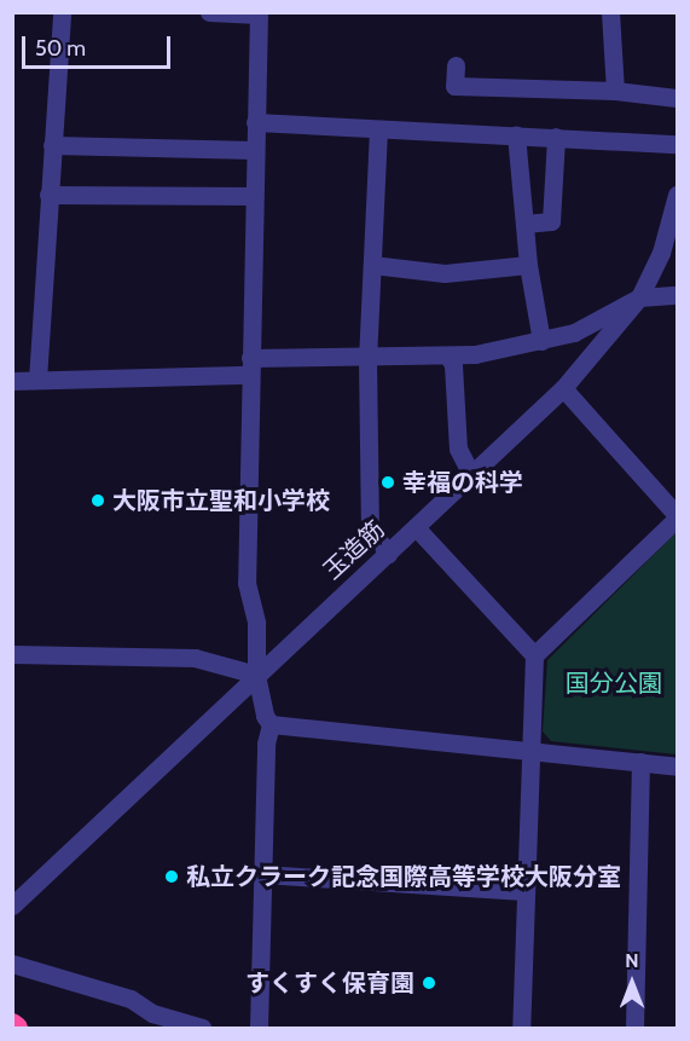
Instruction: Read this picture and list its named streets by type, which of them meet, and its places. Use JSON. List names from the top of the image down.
{
  "streets": {
    "street": ["玉造筋"]
  },
  "parks": ["国分公園"],
  "places": [
    "幸福の科学",
    "大阪市立聖和小学校",
    "私立クラーク記念国際高等学校大阪分室",
    "すくすく保育園"
  ],
  "scale_bar": "50 m",
  "north": "top"
}
